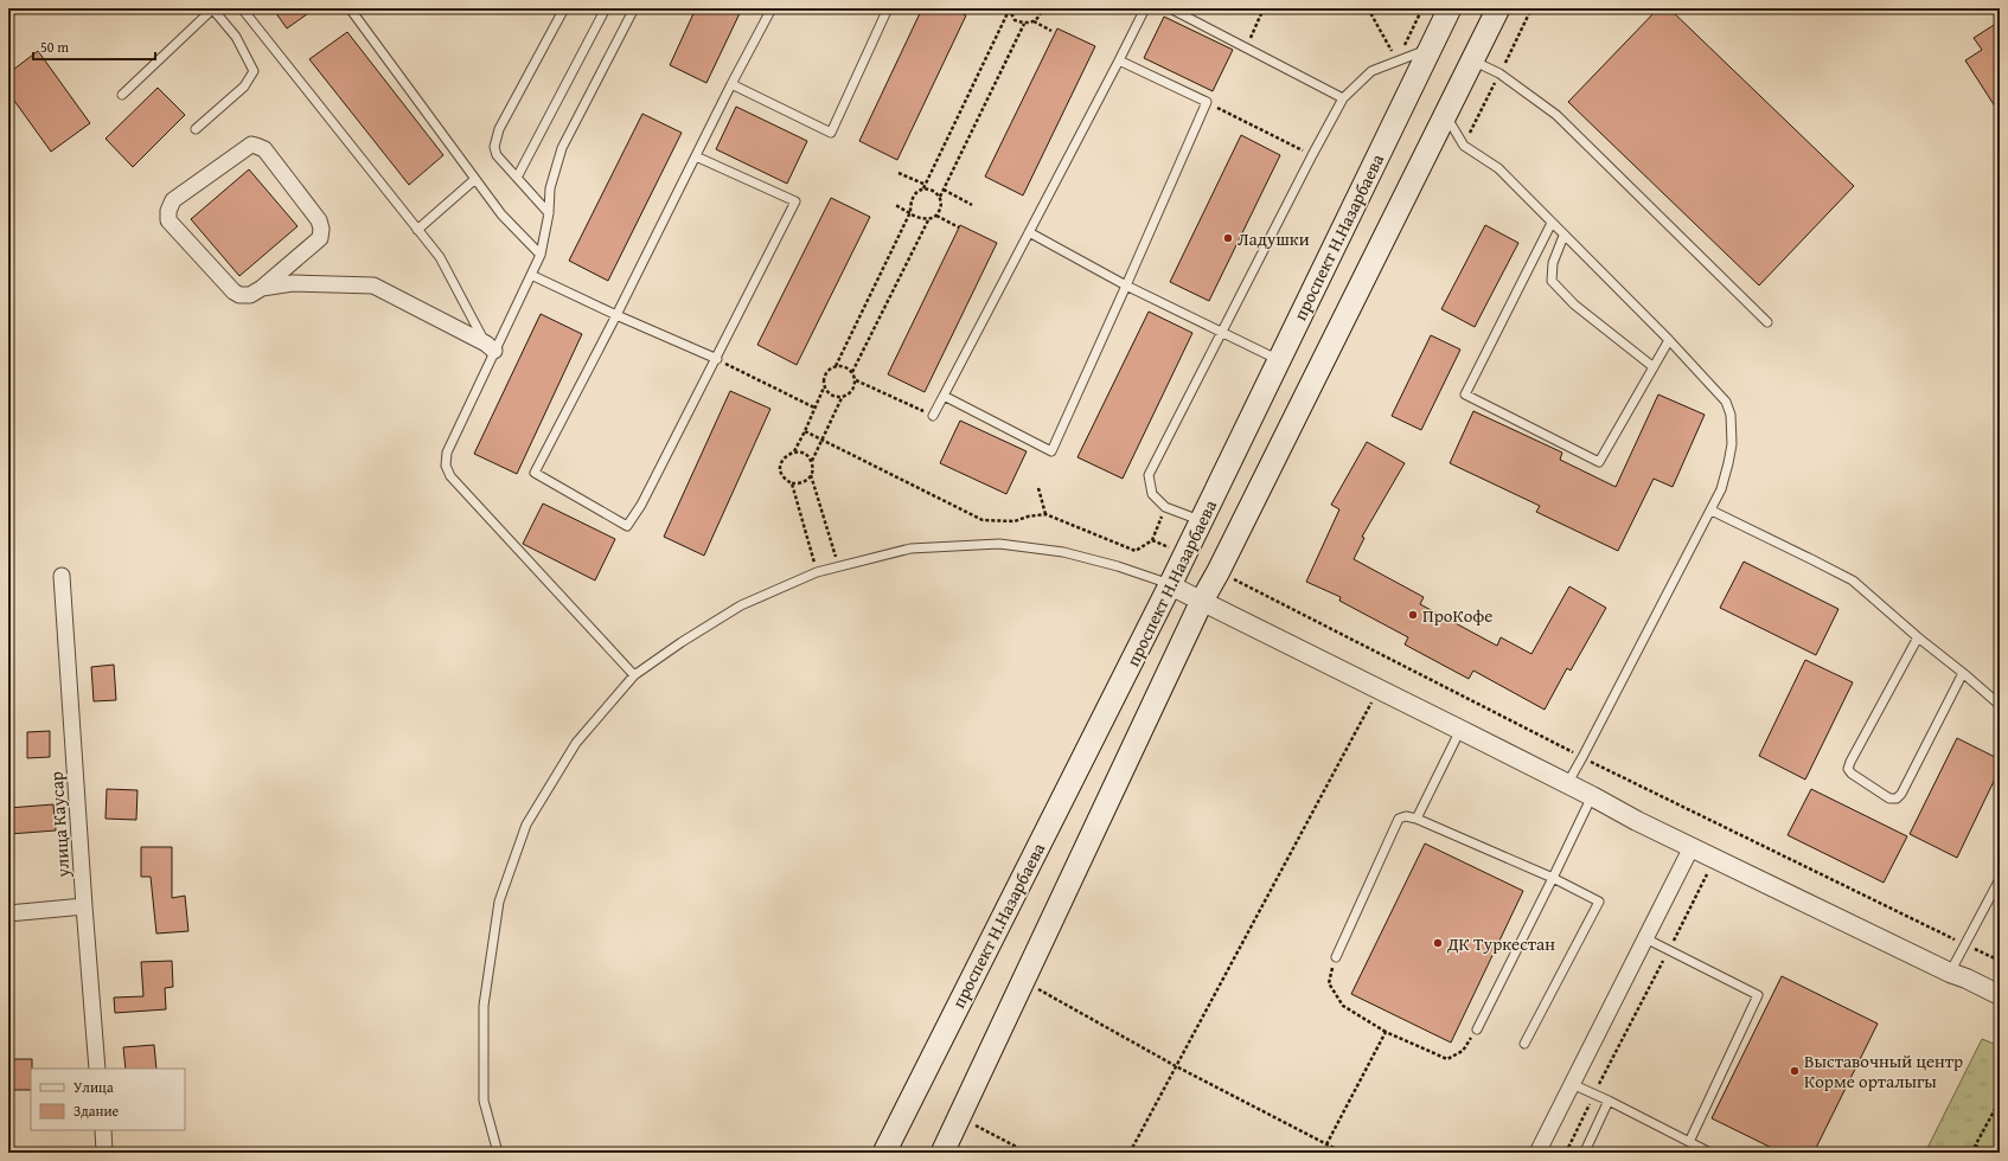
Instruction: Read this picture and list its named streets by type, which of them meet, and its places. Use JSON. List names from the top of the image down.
{
  "streets": {
    "main road": ["проспект Н.Назарбаева"],
    "street": ["улица Каусар"]
  },
  "places": [
    "Ладушки",
    "ПроКофе",
    "ДК Туркестан",
    "Выставочный центр Корме орталыгы"
  ],
  "legend": ["Улица", "Здание"],
  "scale_bar": "50 m"
}
